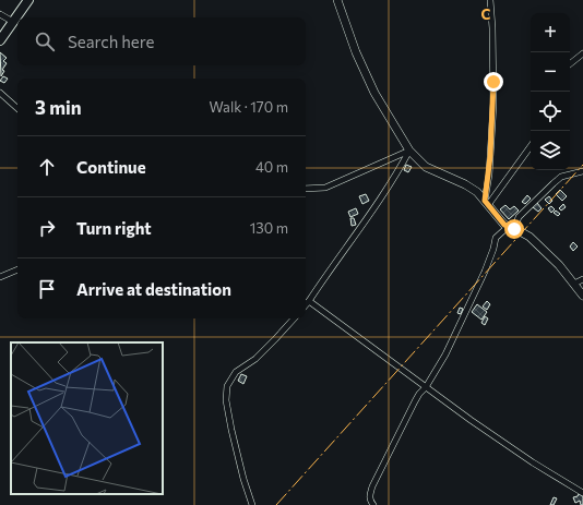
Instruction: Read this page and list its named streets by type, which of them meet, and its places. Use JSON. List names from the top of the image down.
{
  "page": {
    "map_buttons": ["+", "−"],
    "search": "Search here",
    "heading": ["3 min", "Walk · 170 m"],
    "list": [
      ["Continue", "40 m"],
      ["Turn right", "130 m"],
      "Arrive at destination"
    ]
  },
  "grid": {
    "columns": ["C"]
  }
}
